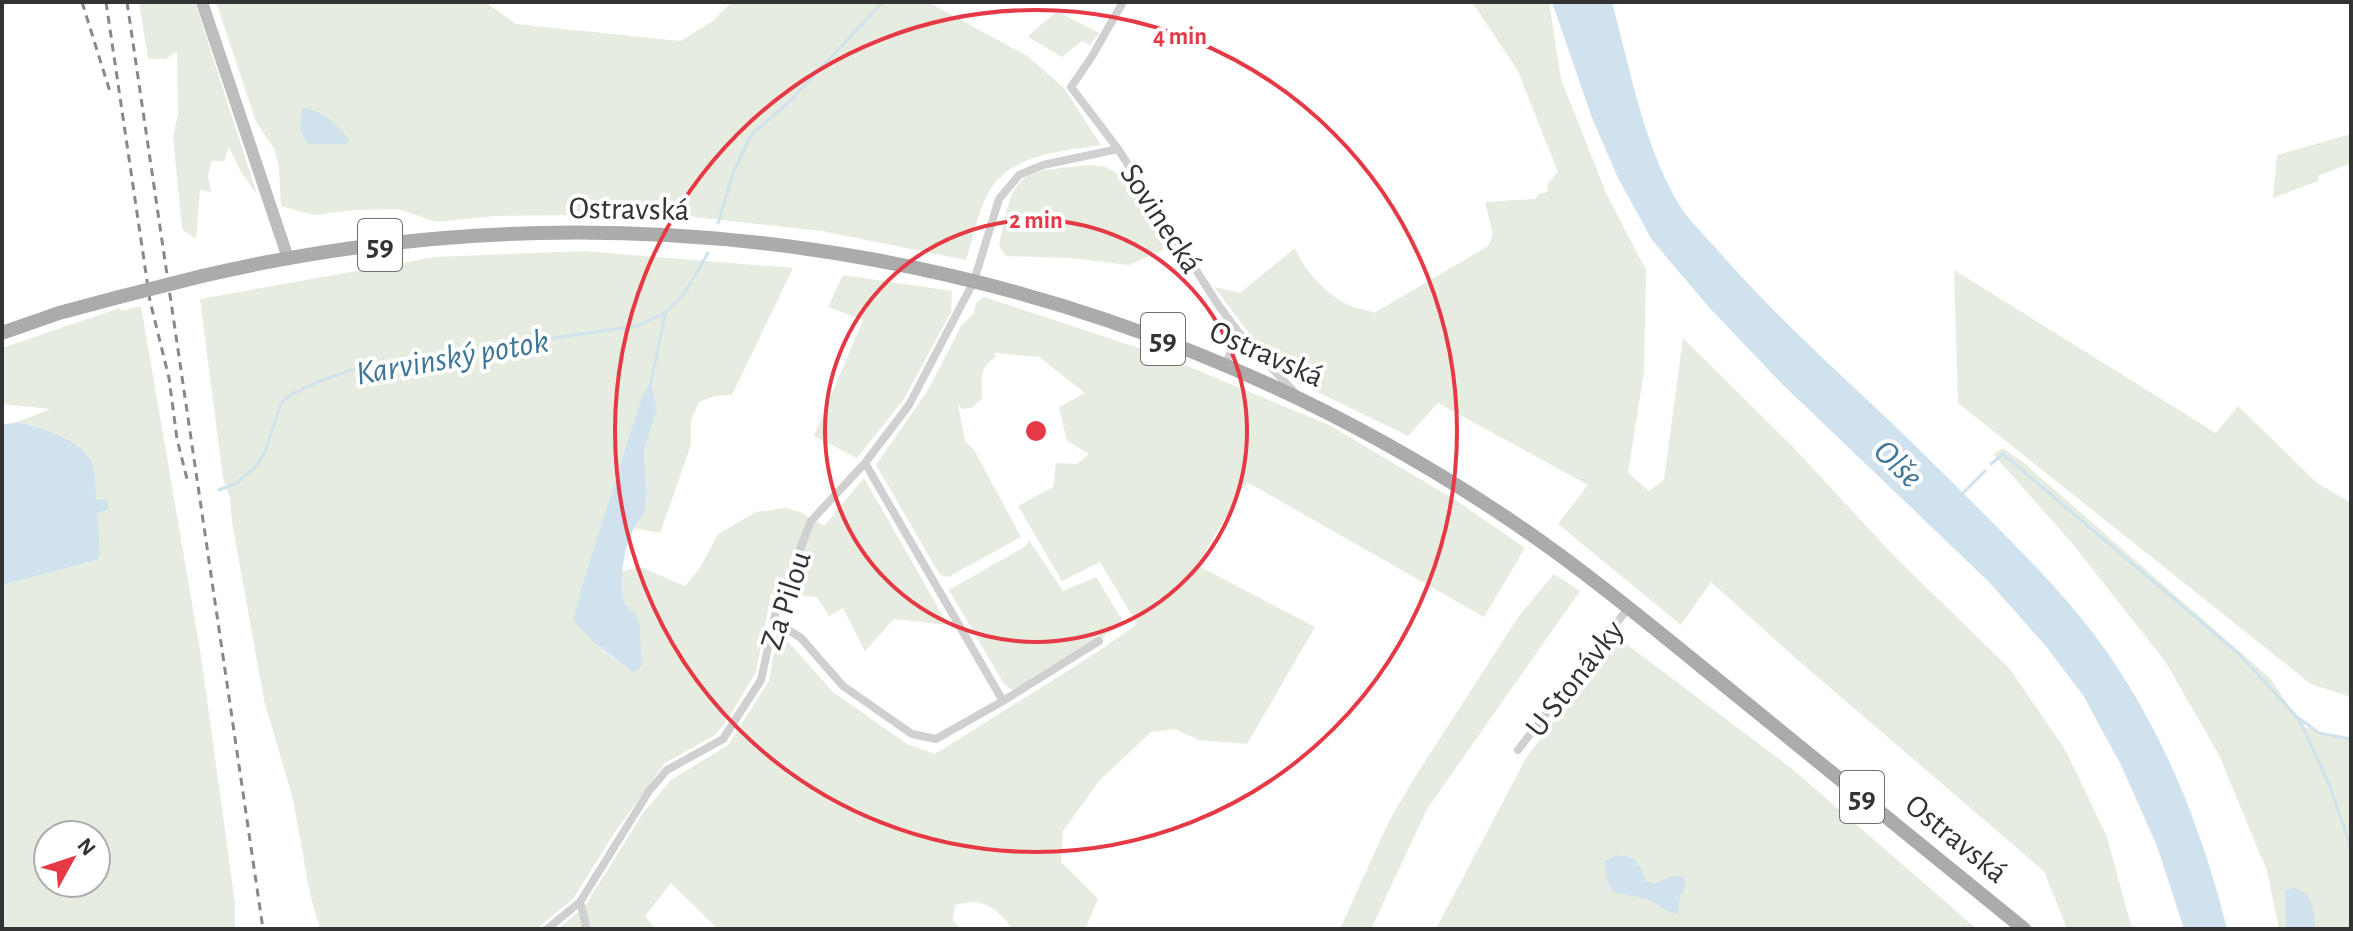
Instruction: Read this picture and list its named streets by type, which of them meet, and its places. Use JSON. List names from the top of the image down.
{
  "streets": {
    "main road": ["Ostravská", "59"],
    "street": ["Sovinecká", "Za Pilou", "U Stonávky"]
  },
  "crossings": [
    ["Ostravská", "Sovinecká"],
    ["Ostravská", "Za Pilou"],
    ["Ostravská", "U Stonávky"],
    ["Sovinecká", "Za Pilou"]
  ],
  "water": ["Karvinský potok", "Olše"],
  "north": "top right",
  "rings": ["4 min", "2 min"]
}
